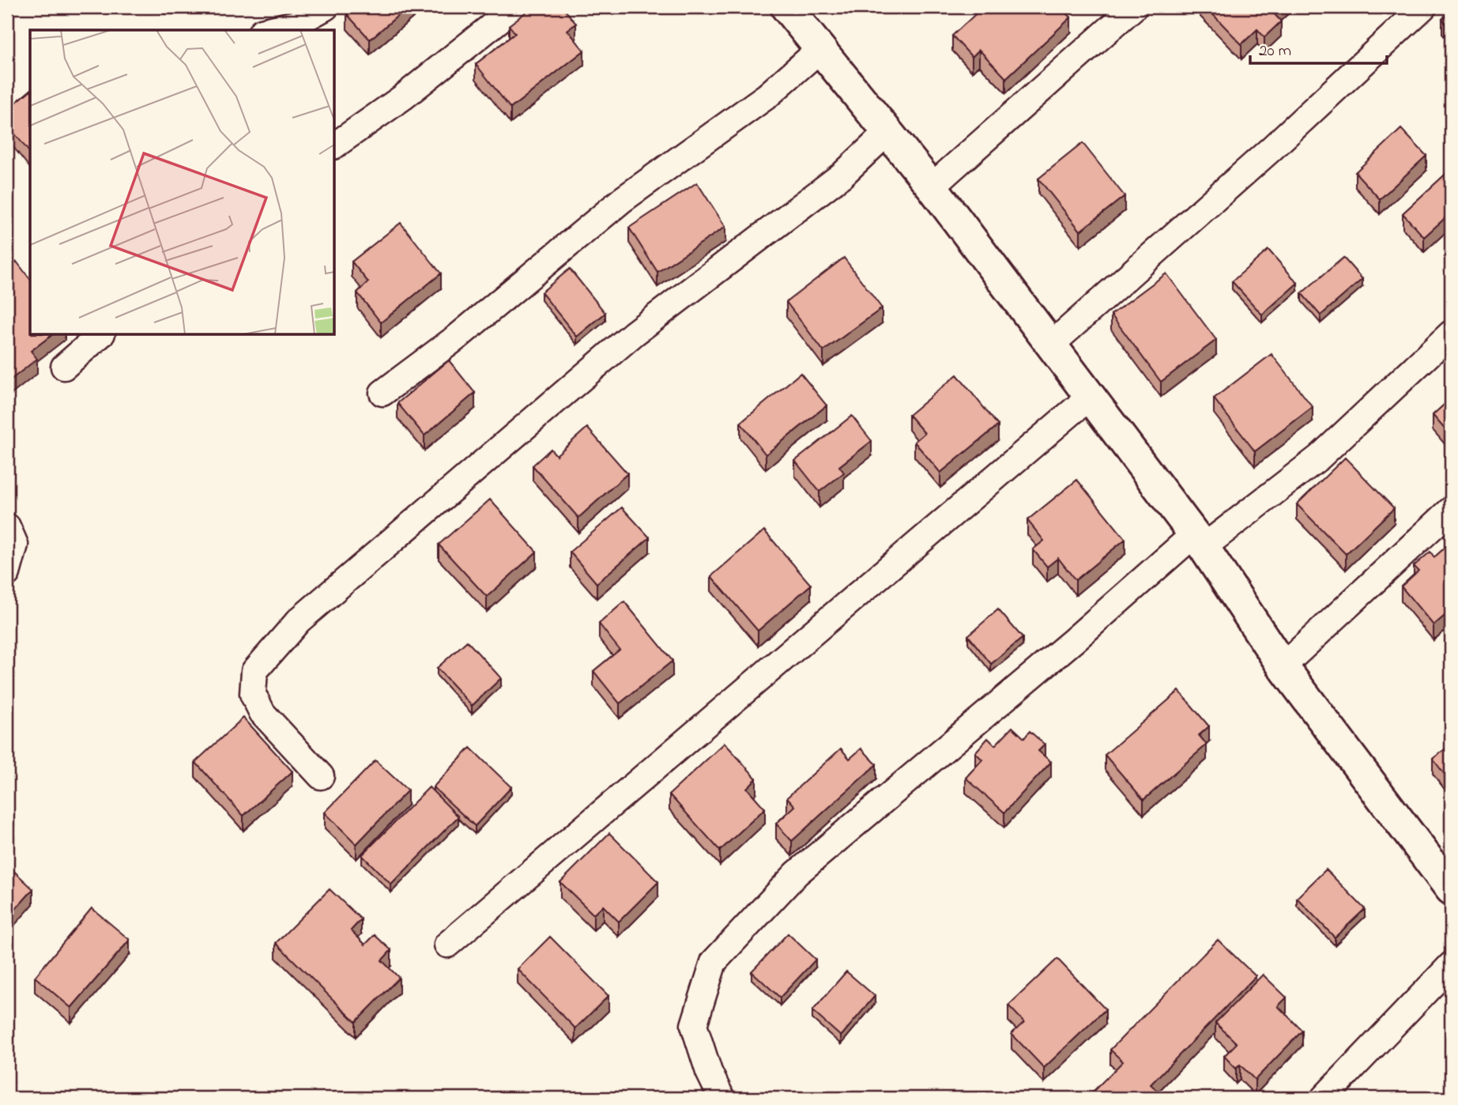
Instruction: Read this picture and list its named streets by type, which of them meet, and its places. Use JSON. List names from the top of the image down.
{
  "scale_bar": "20 m"
}
